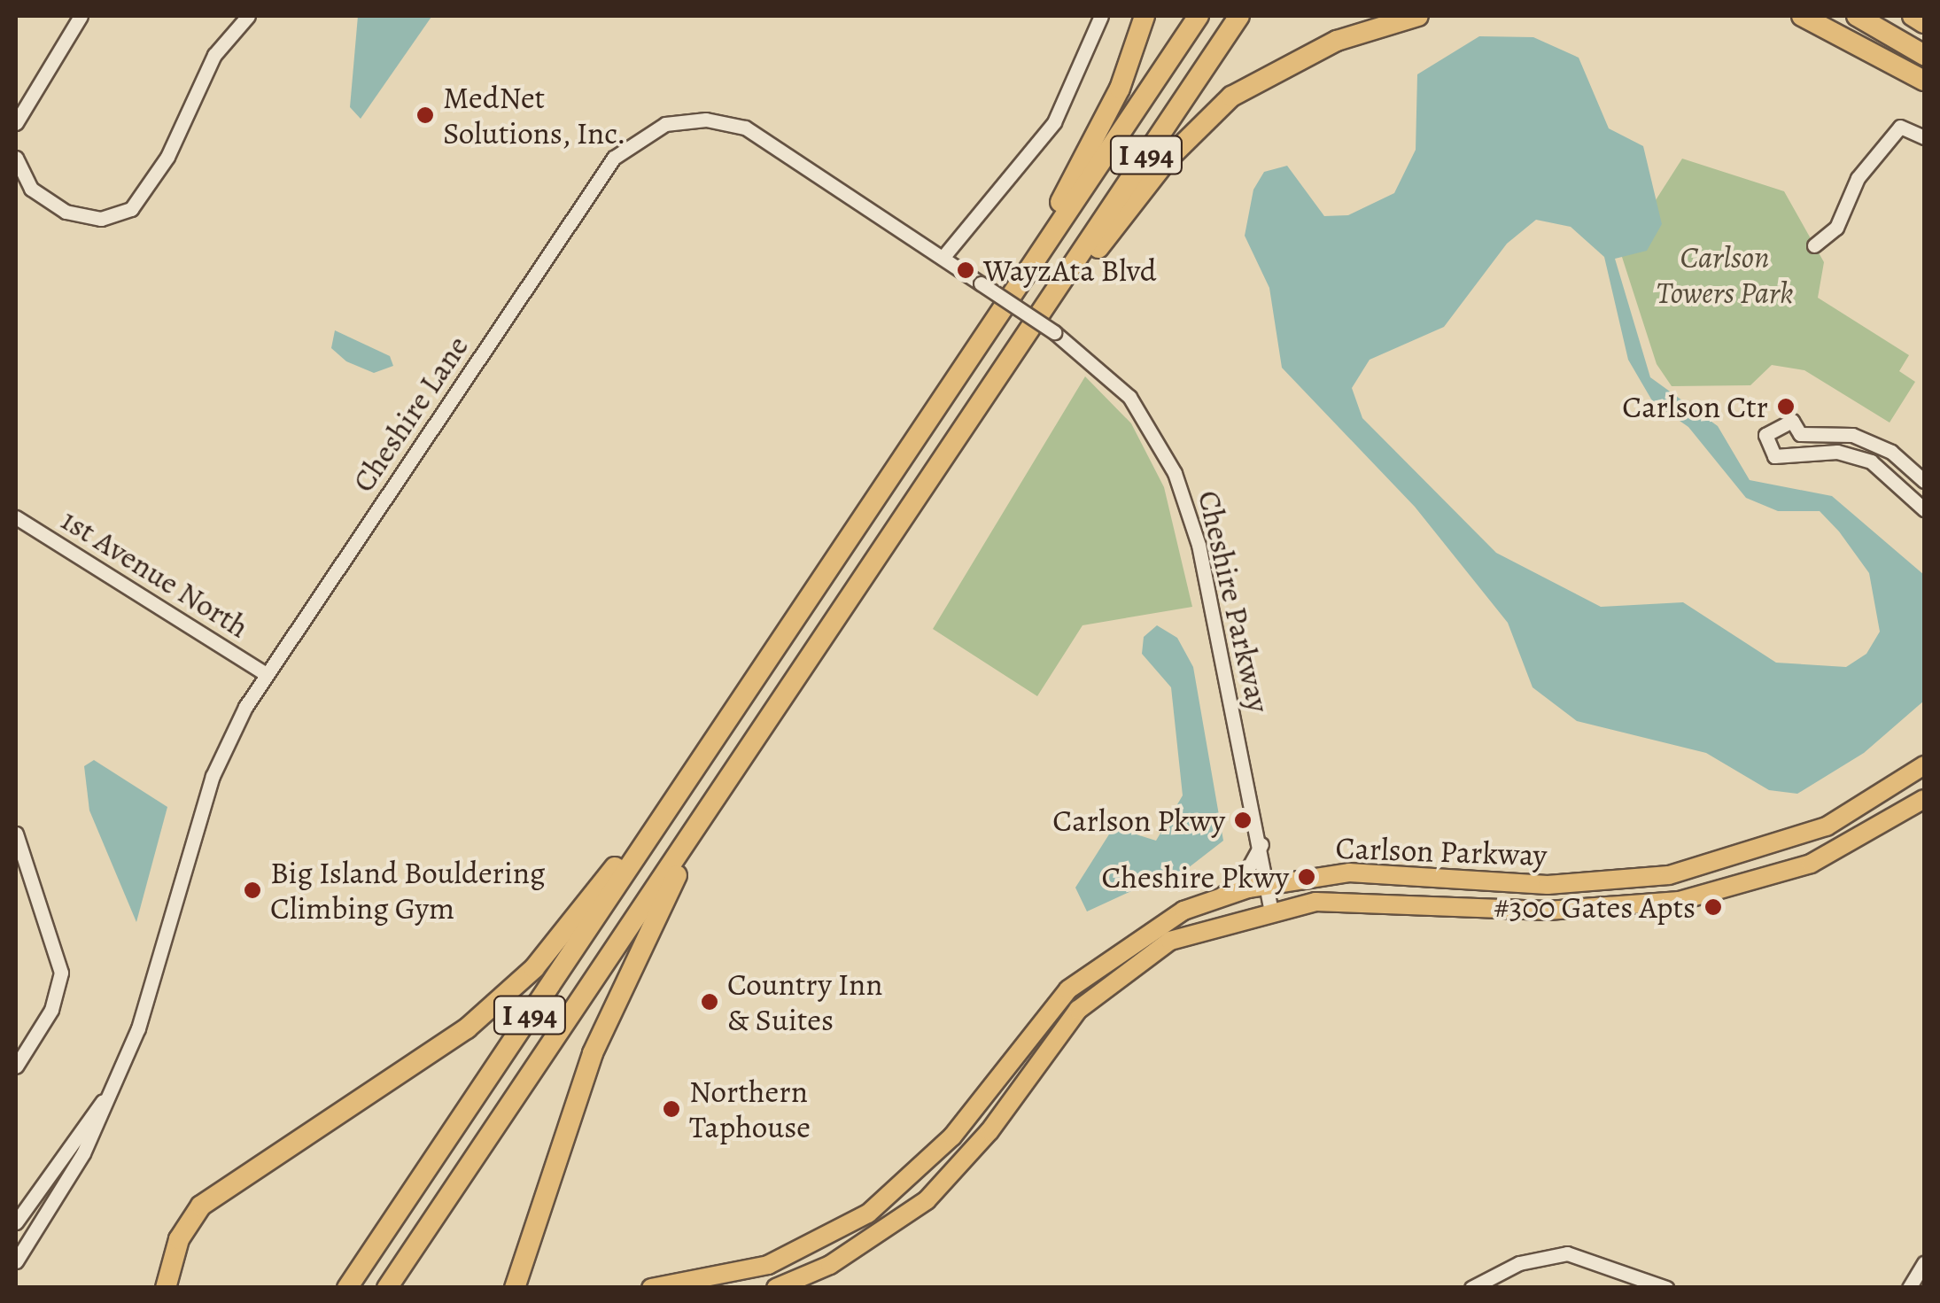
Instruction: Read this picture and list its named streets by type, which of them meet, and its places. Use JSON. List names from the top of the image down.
{
  "streets": {
    "highway": ["I 494"],
    "main road": ["Carlson Parkway"],
    "street": ["Cheshire Lane", "1st Avenue North", "Cheshire Parkway"]
  },
  "crossings": [
    ["Cheshire Lane", "1st Avenue North"],
    ["Cheshire Lane", "Cheshire Parkway"],
    ["Cheshire Parkway", "Carlson Parkway"]
  ],
  "parks": ["Carlson Towers Park"],
  "places": [
    "MedNet Solutions, Inc.",
    "WayzAta Blvd",
    "Carlson Ctr",
    "Carlson Pkwy",
    "Cheshire Pkwy",
    "Big Island Bouldering Climbing Gym",
    "#300 Gates Apts",
    "Country Inn & Suites",
    "Northern Taphouse"
  ]
}
